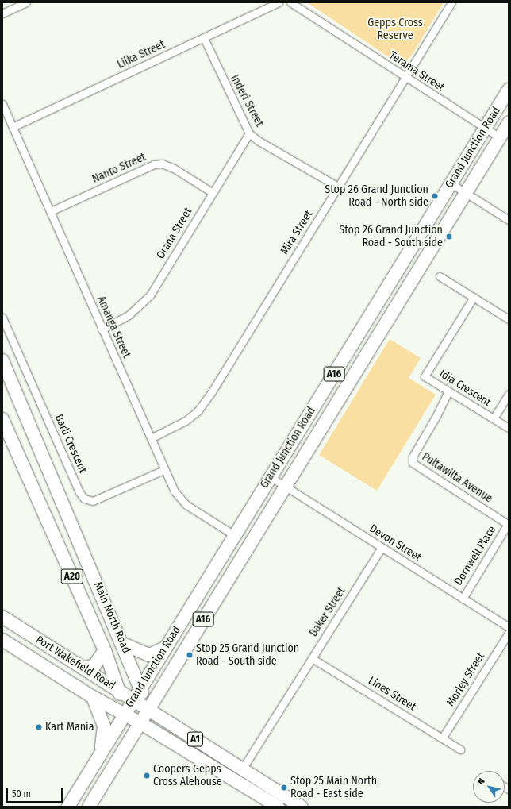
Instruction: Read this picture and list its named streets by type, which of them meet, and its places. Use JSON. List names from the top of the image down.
{
  "streets": {
    "highway": [
      "Grand Junction Road",
      "A16",
      "A20",
      "Main North Road",
      "Port Wakefield Road",
      "A1"
    ],
    "street": [
      "Lilka Street",
      "Terama Street",
      "Inderi Street",
      "Nanto Street",
      "Mira Street",
      "Orana Street",
      "Amanga Street",
      "Idia Crescent",
      "Barli Crescent",
      "Pultawilta Avenue",
      "Devon Street",
      "Dornwell Place",
      "Baker Street",
      "Morley Street",
      "Lines Street"
    ]
  },
  "crossings": [
    ["Lilka Street", "Inderi Street"],
    ["Lilka Street", "Amanga Street"],
    ["Terama Street", "Grand Junction Road"],
    ["Terama Street", "Mira Street"],
    ["Inderi Street", "Mira Street"],
    ["Inderi Street", "Orana Street"],
    ["Grand Junction Road", "Amanga Street"],
    ["Grand Junction Road", "Devon Street"],
    ["Grand Junction Road", "Main North Road"],
    ["Grand Junction Road", "Port Wakefield Road"],
    ["Grand Junction Road", "A1"],
    ["Nanto Street", "Orana Street"],
    ["Nanto Street", "Amanga Street"],
    ["Mira Street", "Amanga Street"],
    ["Orana Street", "Amanga Street"],
    ["Amanga Street", "Barli Crescent"],
    ["Idia Crescent", "Pultawilta Avenue"],
    ["Pultawilta Avenue", "Dornwell Place"],
    ["Devon Street", "Dornwell Place"],
    ["Devon Street", "Baker Street"],
    ["Baker Street", "Lines Street"],
    ["Baker Street", "A1"],
    ["Main North Road", "Port Wakefield Road"],
    ["Main North Road", "A1"],
    ["Port Wakefield Road", "A1"],
    ["Morley Street", "Lines Street"]
  ],
  "parks": ["Gepps Cross Reserve"],
  "places": [
    "Stop 26 Grand Junction Road - North side",
    "Stop 26 Grand Junction Road - South side",
    "Stop 25 Grand Junction Road - South side",
    "Kart Mania",
    "Coopers Gepps Cross Alehouse",
    "Stop 25 Main North Road - East side"
  ],
  "scale_bar": "50 m",
  "north": "top left"
}
